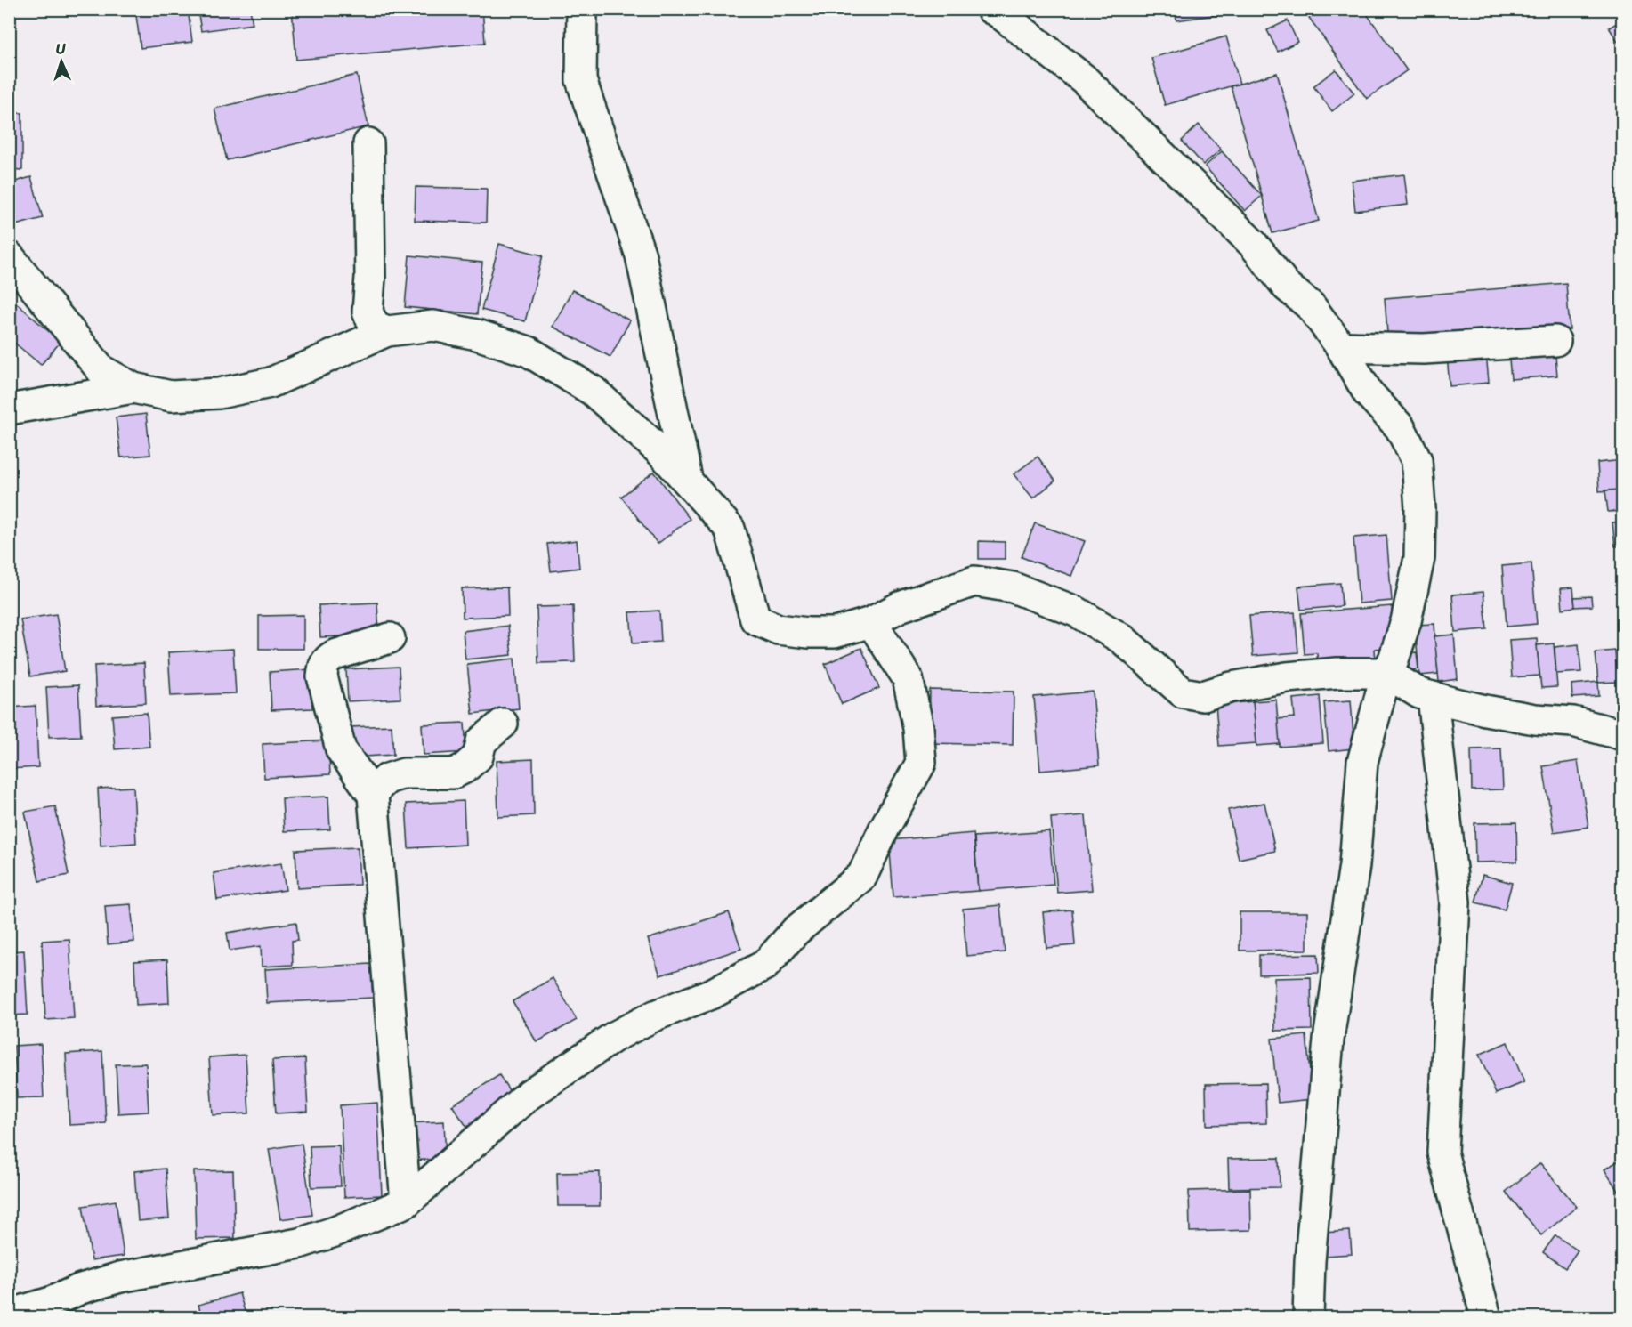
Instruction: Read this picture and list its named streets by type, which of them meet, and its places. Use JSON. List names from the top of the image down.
{
  "north": "top"
}
